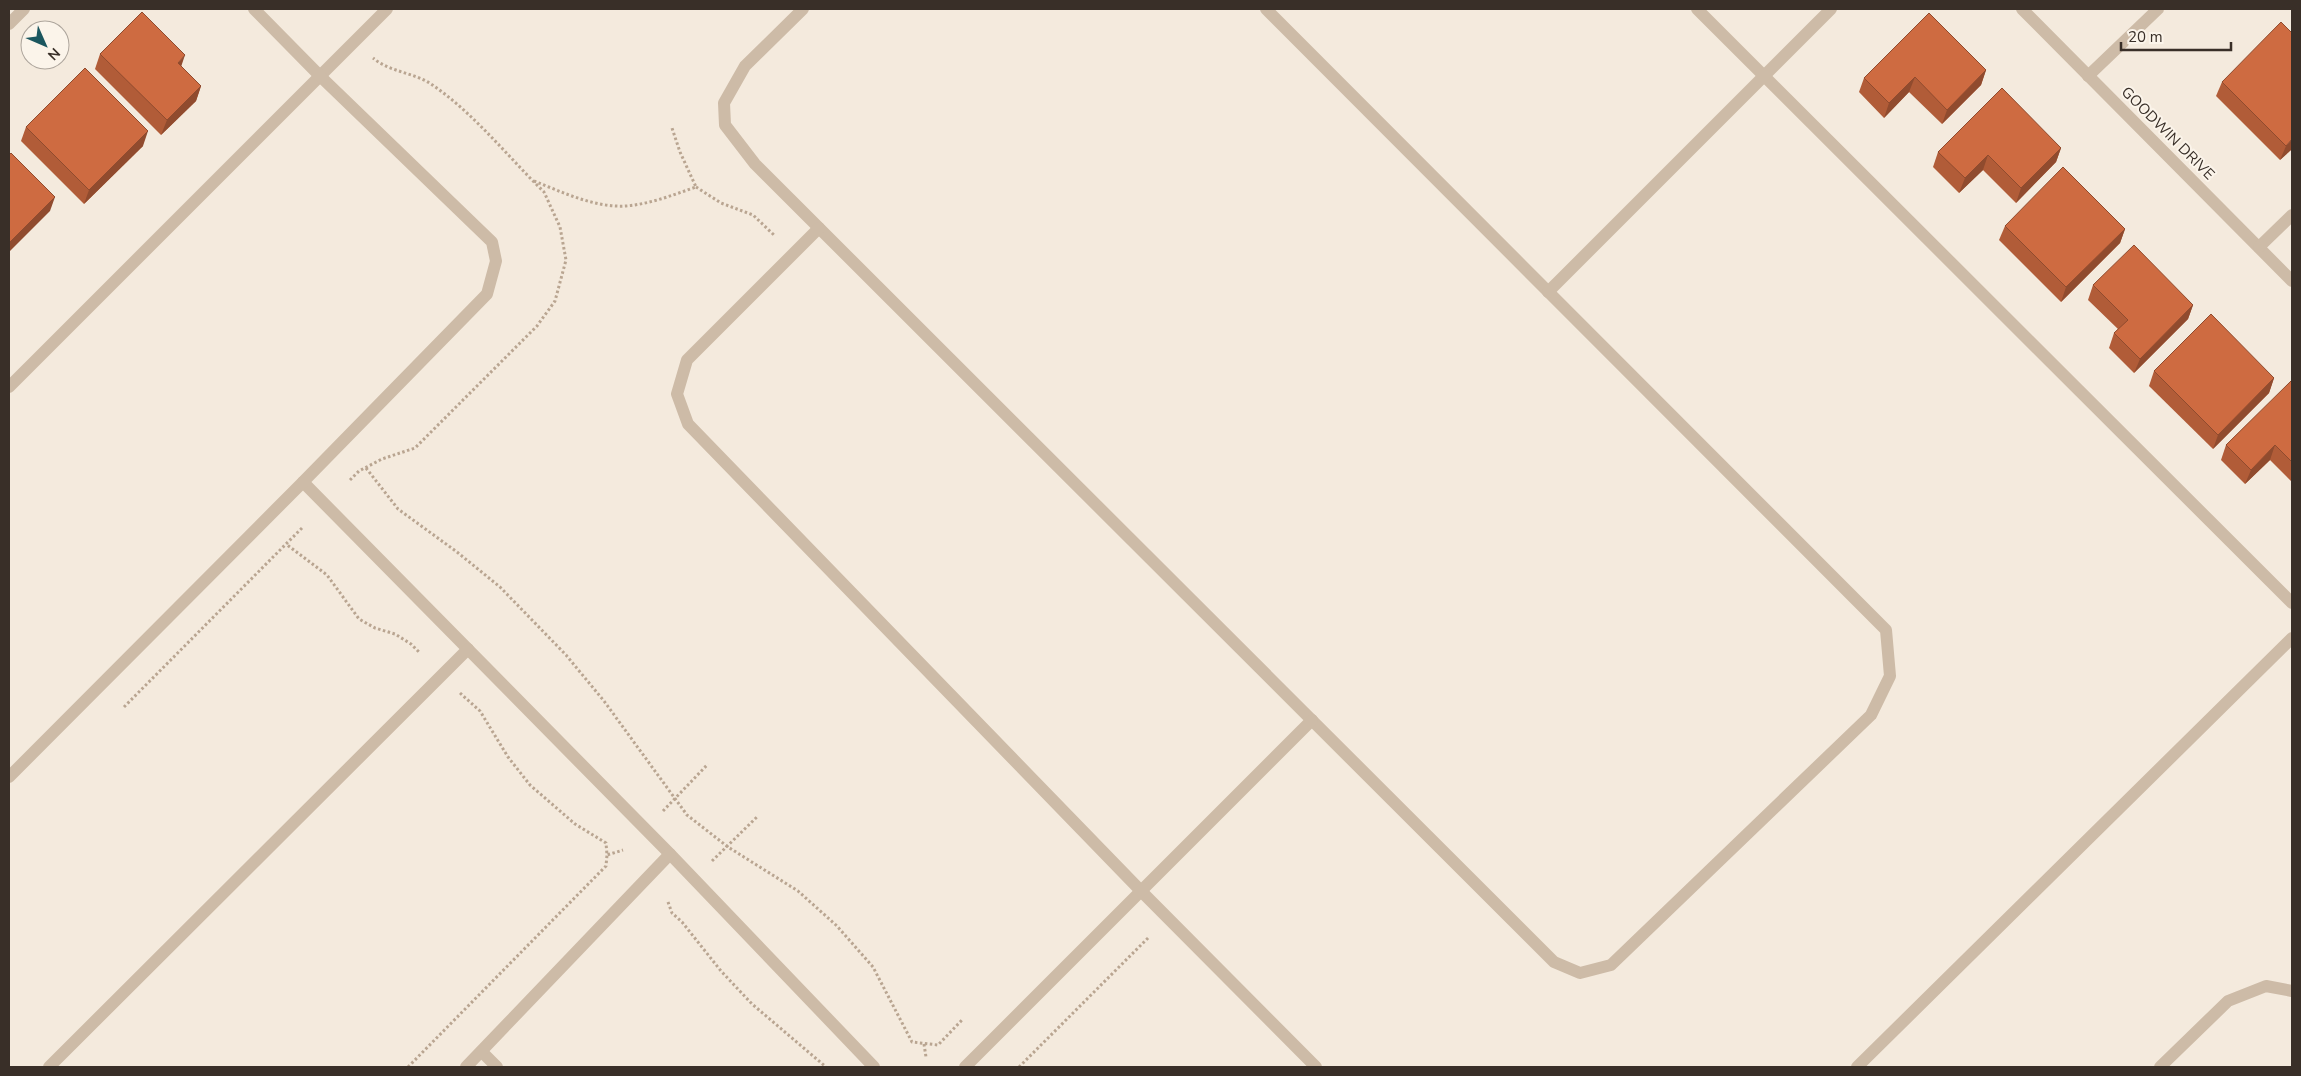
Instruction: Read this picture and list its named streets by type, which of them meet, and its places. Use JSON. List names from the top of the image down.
{
  "streets": {
    "street": ["GOODWIN DRIVE"]
  },
  "scale_bar": "20 m",
  "north": "bottom right"
}
